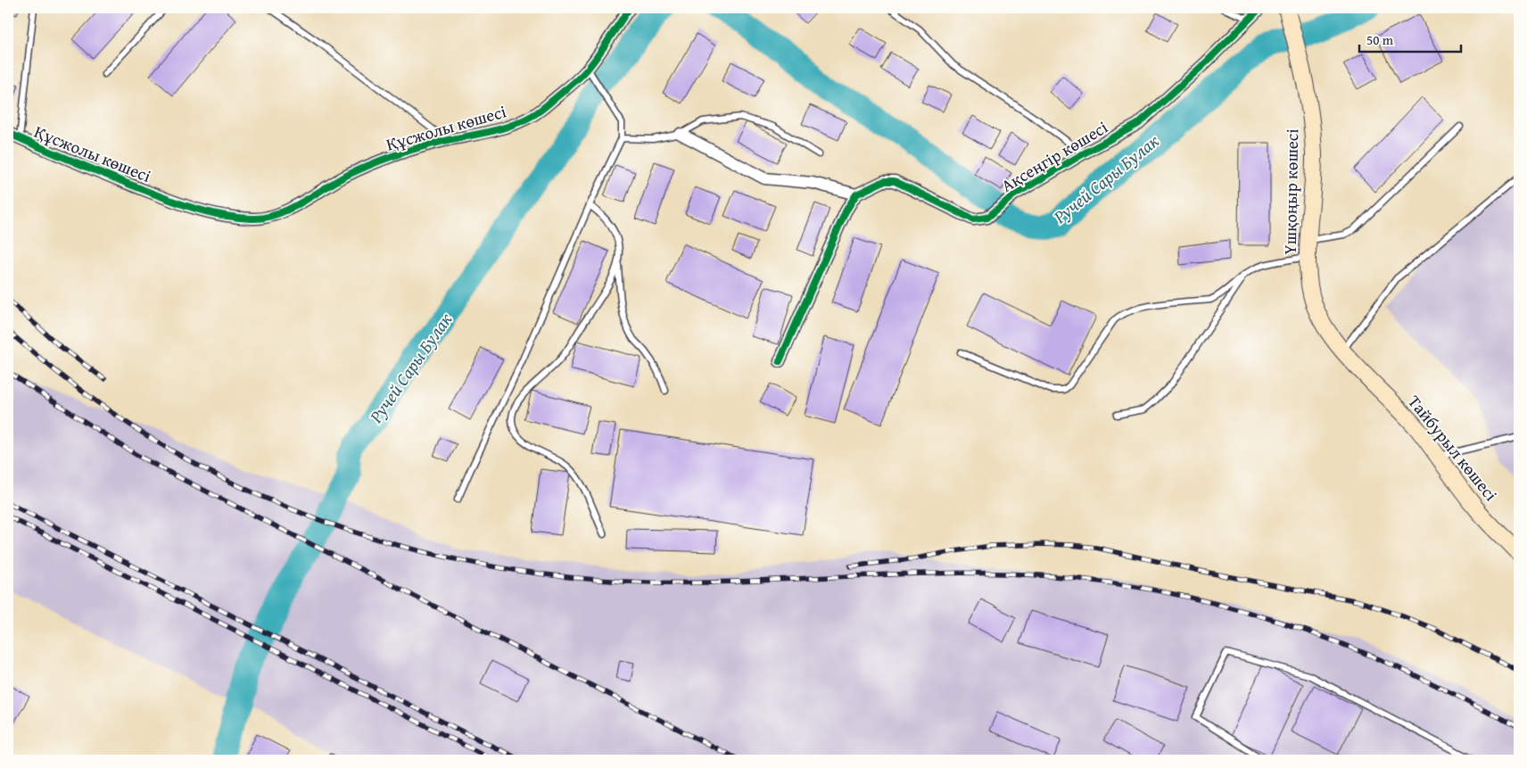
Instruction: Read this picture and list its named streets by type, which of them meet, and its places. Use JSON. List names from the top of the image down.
{
  "streets": {
    "main road": ["Үшқоңыр көшесі", "Тайбурыл көшесі"],
    "street": ["Құсжолы көшесі", "Ақсеңгір көшесі"]
  },
  "crossings": [
    ["Үшқоңыр көшесі", "Тайбурыл көшесі"]
  ],
  "water": ["Ручей Сары Булак"],
  "scale_bar": "50 m"
}
